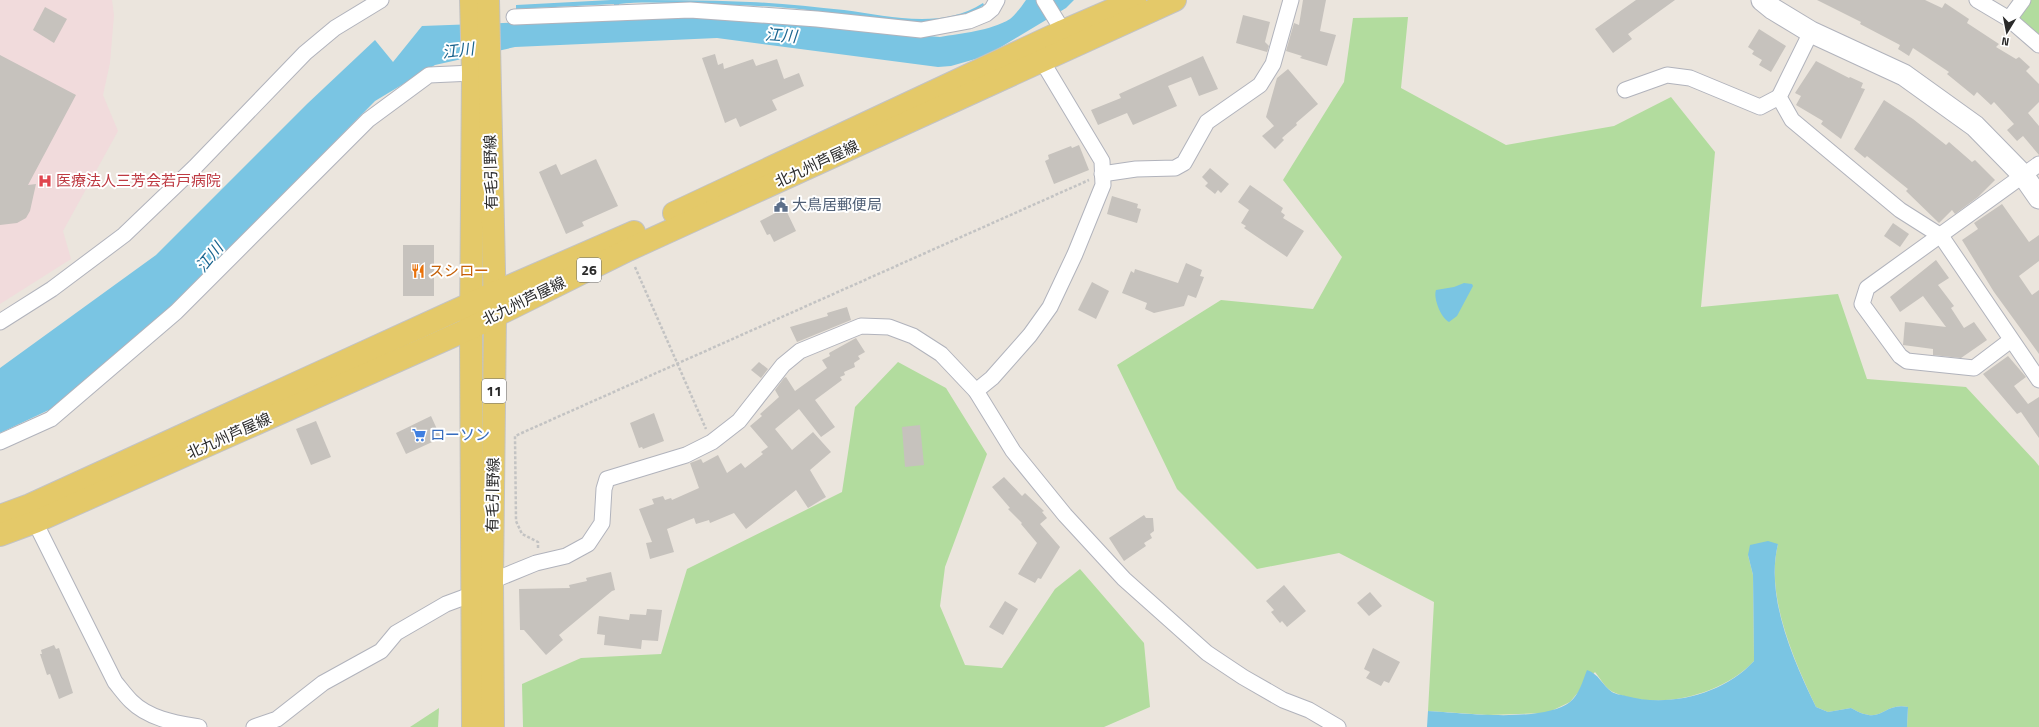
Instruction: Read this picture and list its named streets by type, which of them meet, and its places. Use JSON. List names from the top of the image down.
{
  "streets": {
    "main road": [
      "北九州芦屋線",
      "有毛引野線",
      "26",
      "11"
    ]
  },
  "crossings": [
    ["北九州芦屋線", "有毛引野線"]
  ],
  "water": ["江川"],
  "places": {
    "hospital": ["医療法人三芳会若戸病院"],
    "public building": ["大鳥居郵便局"],
    "restaurant": ["スシロー"],
    "supermarket": ["ローソン"]
  },
  "north": "bottom"
}
